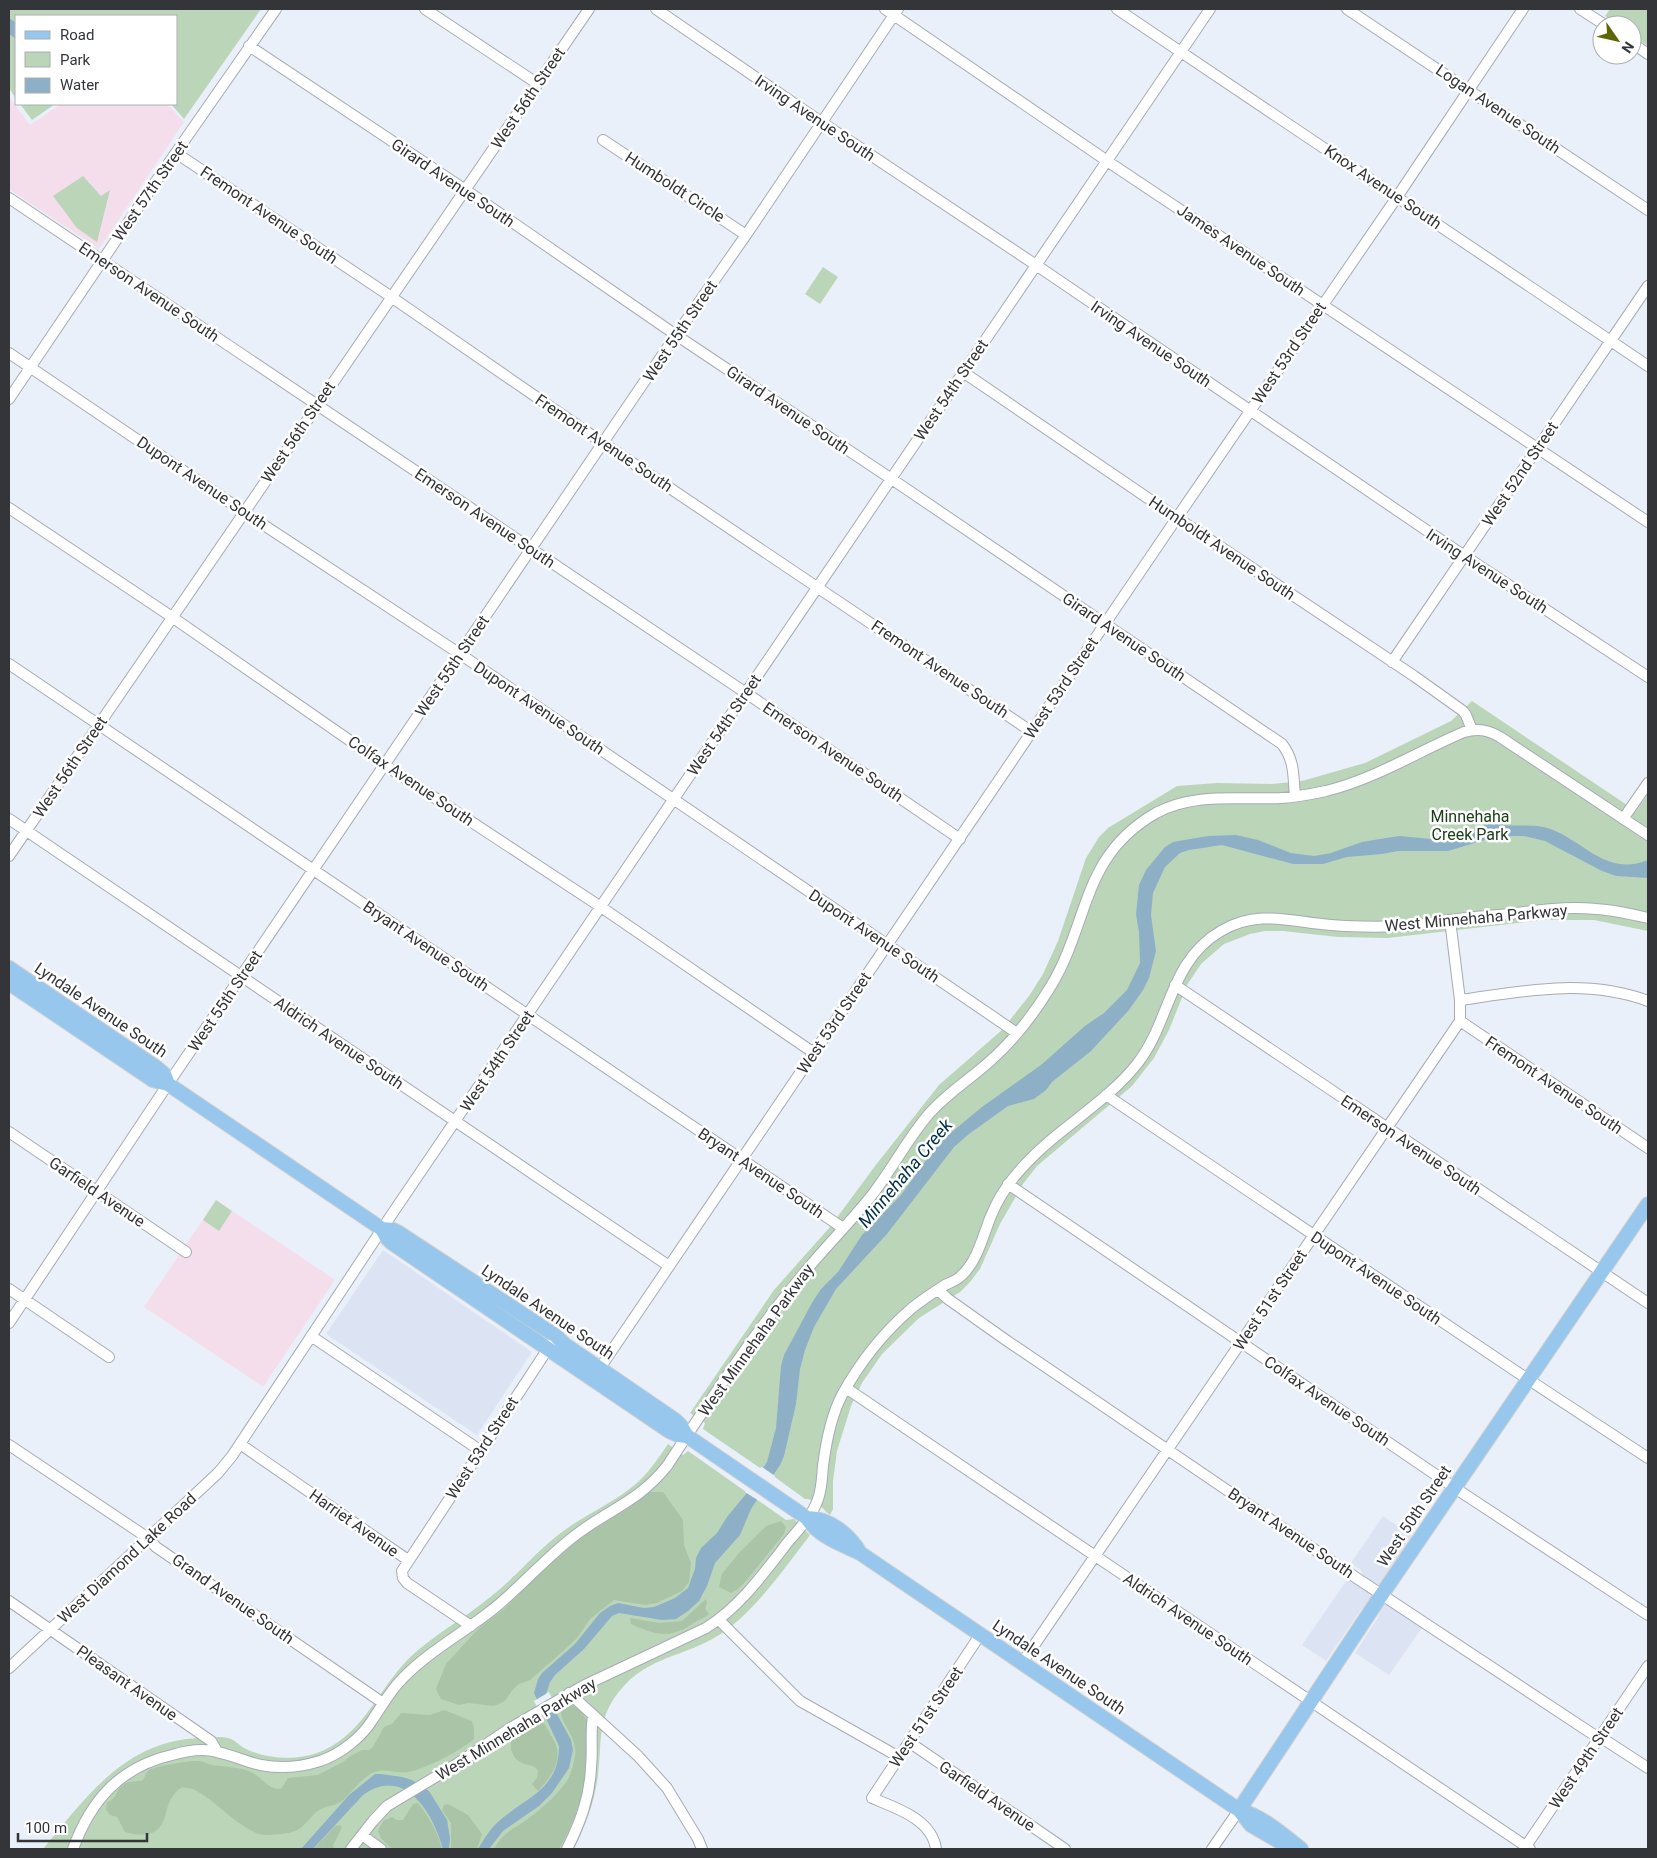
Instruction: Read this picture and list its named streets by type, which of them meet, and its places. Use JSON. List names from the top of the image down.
{
  "streets": {
    "main road": ["Lyndale Avenue South", "West 50th Street"],
    "street": [
      "West 56th Street",
      "Logan Avenue South",
      "Irving Avenue South",
      "Girard Avenue South",
      "Humboldt Circle",
      "Knox Avenue South",
      "West 57th Street",
      "Fremont Avenue South",
      "James Avenue South",
      "Emerson Avenue South",
      "West 55th Street",
      "West 53rd Street",
      "West 54th Street",
      "West 52nd Street",
      "Dupont Avenue South",
      "Humboldt Avenue South",
      "Colfax Avenue South",
      "West Minnehaha Parkway",
      "Bryant Avenue South",
      "Aldrich Avenue South",
      "Garfield Avenue",
      "West 51st Street",
      "Harriet Avenue",
      "West Diamond Lake Road",
      "Grand Avenue South",
      "Pleasant Avenue",
      "West 49th Street"
    ]
  },
  "crossings": [
    ["West 56th Street", "Girard Avenue South"],
    ["West 56th Street", "Fremont Avenue South"],
    ["West 56th Street", "Emerson Avenue South"],
    ["West 56th Street", "Dupont Avenue South"],
    ["West 56th Street", "Colfax Avenue South"],
    ["West 56th Street", "Bryant Avenue South"],
    ["West 56th Street", "Aldrich Avenue South"],
    ["Logan Avenue South", "West 53rd Street"],
    ["Irving Avenue South", "West 55th Street"],
    ["Irving Avenue South", "West 53rd Street"],
    ["Irving Avenue South", "West 54th Street"],
    ["Irving Avenue South", "West 52nd Street"],
    ["Girard Avenue South", "West 57th Street"],
    ["Girard Avenue South", "West 55th Street"],
    ["Girard Avenue South", "West 53rd Street"],
    ["Girard Avenue South", "West 54th Street"],
    ["Girard Avenue South", "West Minnehaha Parkway"],
    ["Humboldt Circle", "West 55th Street"],
    ["Knox Avenue South", "West 53rd Street"],
    ["Knox Avenue South", "West 54th Street"],
    ["Knox Avenue South", "West 52nd Street"],
    ["West 57th Street", "Fremont Avenue South"],
    ["West 57th Street", "Emerson Avenue South"],
    ["West 57th Street", "Dupont Avenue South"],
    ["Fremont Avenue South", "West 55th Street"],
    ["Fremont Avenue South", "West 53rd Street"],
    ["Fremont Avenue South", "West 54th Street"],
    ["Fremont Avenue South", "West 51st Street"],
    ["James Avenue South", "West 55th Street"],
    ["James Avenue South", "West 53rd Street"],
    ["James Avenue South", "West 54th Street"],
    ["James Avenue South", "West 52nd Street"],
    ["Emerson Avenue South", "West 55th Street"],
    ["Emerson Avenue South", "West 53rd Street"],
    ["Emerson Avenue South", "West 54th Street"],
    ["Emerson Avenue South", "West Minnehaha Parkway"],
    ["Emerson Avenue South", "West 51st Street"],
    ["Emerson Avenue South", "West 50th Street"],
    ["West 55th Street", "Dupont Avenue South"],
    ["West 55th Street", "Colfax Avenue South"],
    ["West 55th Street", "Bryant Avenue South"],
    ["West 55th Street", "Lyndale Avenue South"],
    ["West 55th Street", "Aldrich Avenue South"],
    ["West 55th Street", "Garfield Avenue"],
    ["West 53rd Street", "Dupont Avenue South"],
    ["West 53rd Street", "Humboldt Avenue South"],
    ["West 53rd Street", "Colfax Avenue South"],
    ["West 53rd Street", "Bryant Avenue South"],
    ["West 53rd Street", "Lyndale Avenue South"],
    ["West 53rd Street", "Aldrich Avenue South"],
    ["West 53rd Street", "Harriet Avenue"],
    ["West 54th Street", "Dupont Avenue South"],
    ["West 54th Street", "Humboldt Avenue South"],
    ["West 54th Street", "Colfax Avenue South"],
    ["West 54th Street", "Bryant Avenue South"],
    ["West 54th Street", "Lyndale Avenue South"],
    ["West 54th Street", "Aldrich Avenue South"],
    ["West 54th Street", "Harriet Avenue"],
    ["West 54th Street", "West Diamond Lake Road"],
    ["West 52nd Street", "Humboldt Avenue South"],
    ["Dupont Avenue South", "West Minnehaha Parkway"],
    ["Dupont Avenue South", "West 51st Street"],
    ["Dupont Avenue South", "West 50th Street"],
    ["Humboldt Avenue South", "West Minnehaha Parkway"],
    ["Colfax Avenue South", "West Minnehaha Parkway"],
    ["Colfax Avenue South", "West 51st Street"],
    ["Colfax Avenue South", "West 50th Street"],
    ["West Minnehaha Parkway", "Bryant Avenue South"],
    ["West Minnehaha Parkway", "Lyndale Avenue South"],
    ["West Minnehaha Parkway", "Aldrich Avenue South"],
    ["West Minnehaha Parkway", "Harriet Avenue"],
    ["West Minnehaha Parkway", "Grand Avenue South"],
    ["West Minnehaha Parkway", "Pleasant Avenue"],
    ["Bryant Avenue South", "West 51st Street"],
    ["Bryant Avenue South", "West 50th Street"],
    ["Bryant Avenue South", "West 49th Street"],
    ["Lyndale Avenue South", "West 51st Street"],
    ["Lyndale Avenue South", "West 50th Street"],
    ["Aldrich Avenue South", "West 51st Street"],
    ["Aldrich Avenue South", "West 50th Street"],
    ["Aldrich Avenue South", "West 49th Street"],
    ["Garfield Avenue", "West 51st Street"],
    ["Harriet Avenue", "West Diamond Lake Road"],
    ["West Diamond Lake Road", "Grand Avenue South"],
    ["West Diamond Lake Road", "Pleasant Avenue"]
  ],
  "water": ["Minnehaha Creek"],
  "parks": ["Minnehaha Creek Park"],
  "legend": ["Road", "Park", "Water"],
  "scale_bar": "100 m",
  "north": "bottom right"
}
